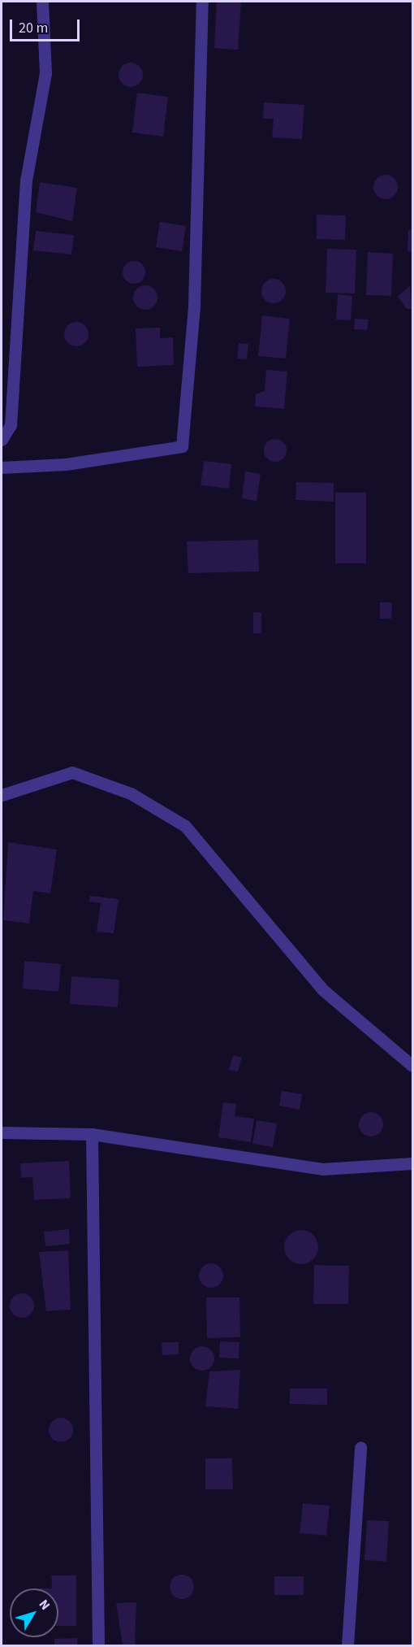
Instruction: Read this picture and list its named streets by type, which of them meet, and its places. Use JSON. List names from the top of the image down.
{
  "scale_bar": "20 m",
  "north": "top right"
}
